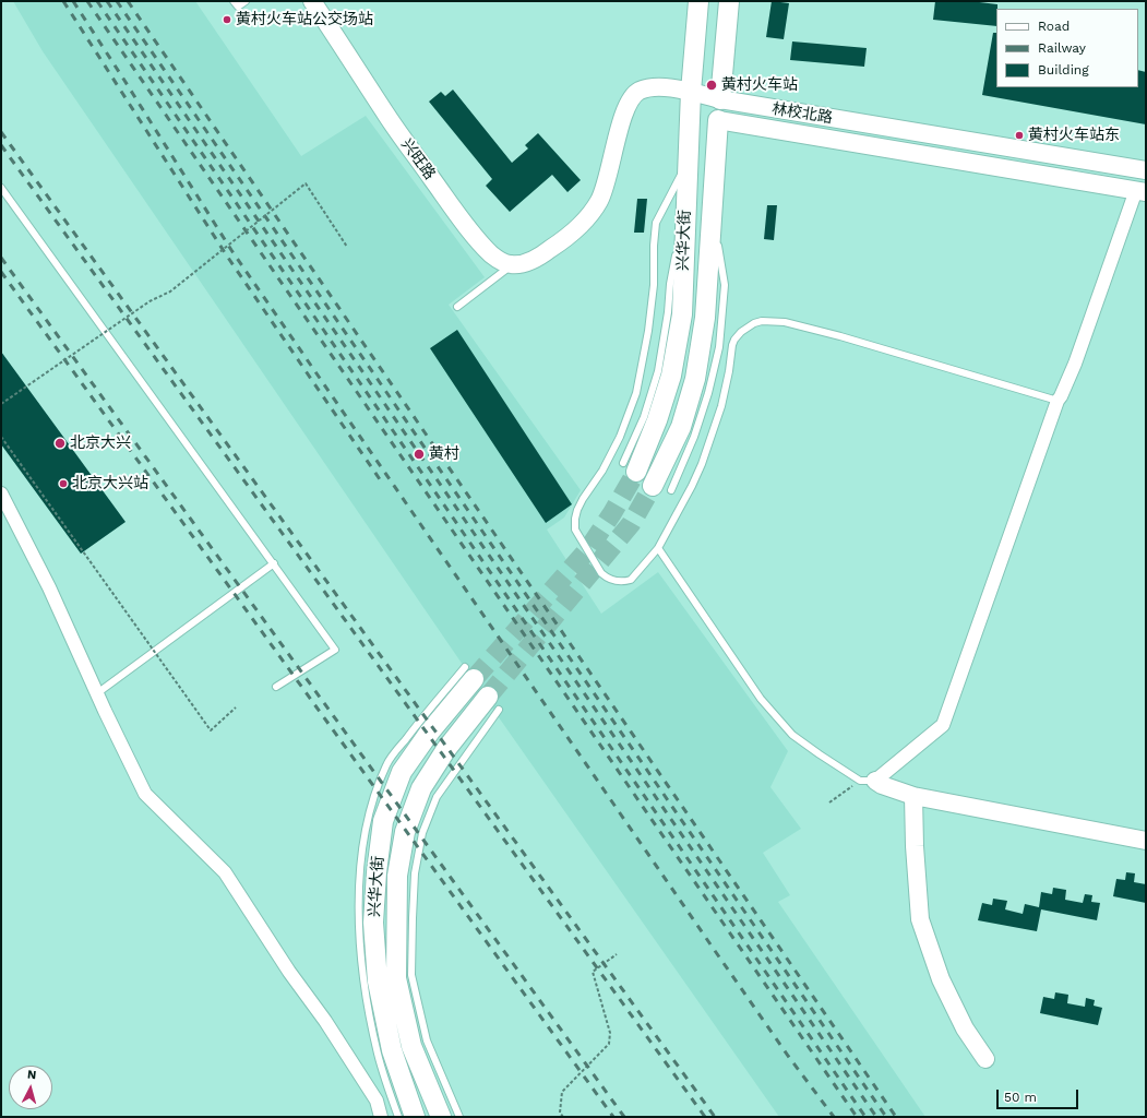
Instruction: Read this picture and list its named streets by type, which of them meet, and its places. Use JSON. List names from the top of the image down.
{
  "streets": {
    "main road": ["林校北路", "兴旺路", "兴华大街"]
  },
  "crossings": [
    ["林校北路", "兴旺路"],
    ["林校北路", "兴华大街"]
  ],
  "places": [
    "黄村火车站公交场站",
    "黄村火车站",
    "黄村火车站东",
    "北京大兴",
    "黄村",
    "北京大兴站"
  ],
  "legend": ["Road", "Railway", "Building"],
  "scale_bar": "50 m",
  "north": "top"
}
